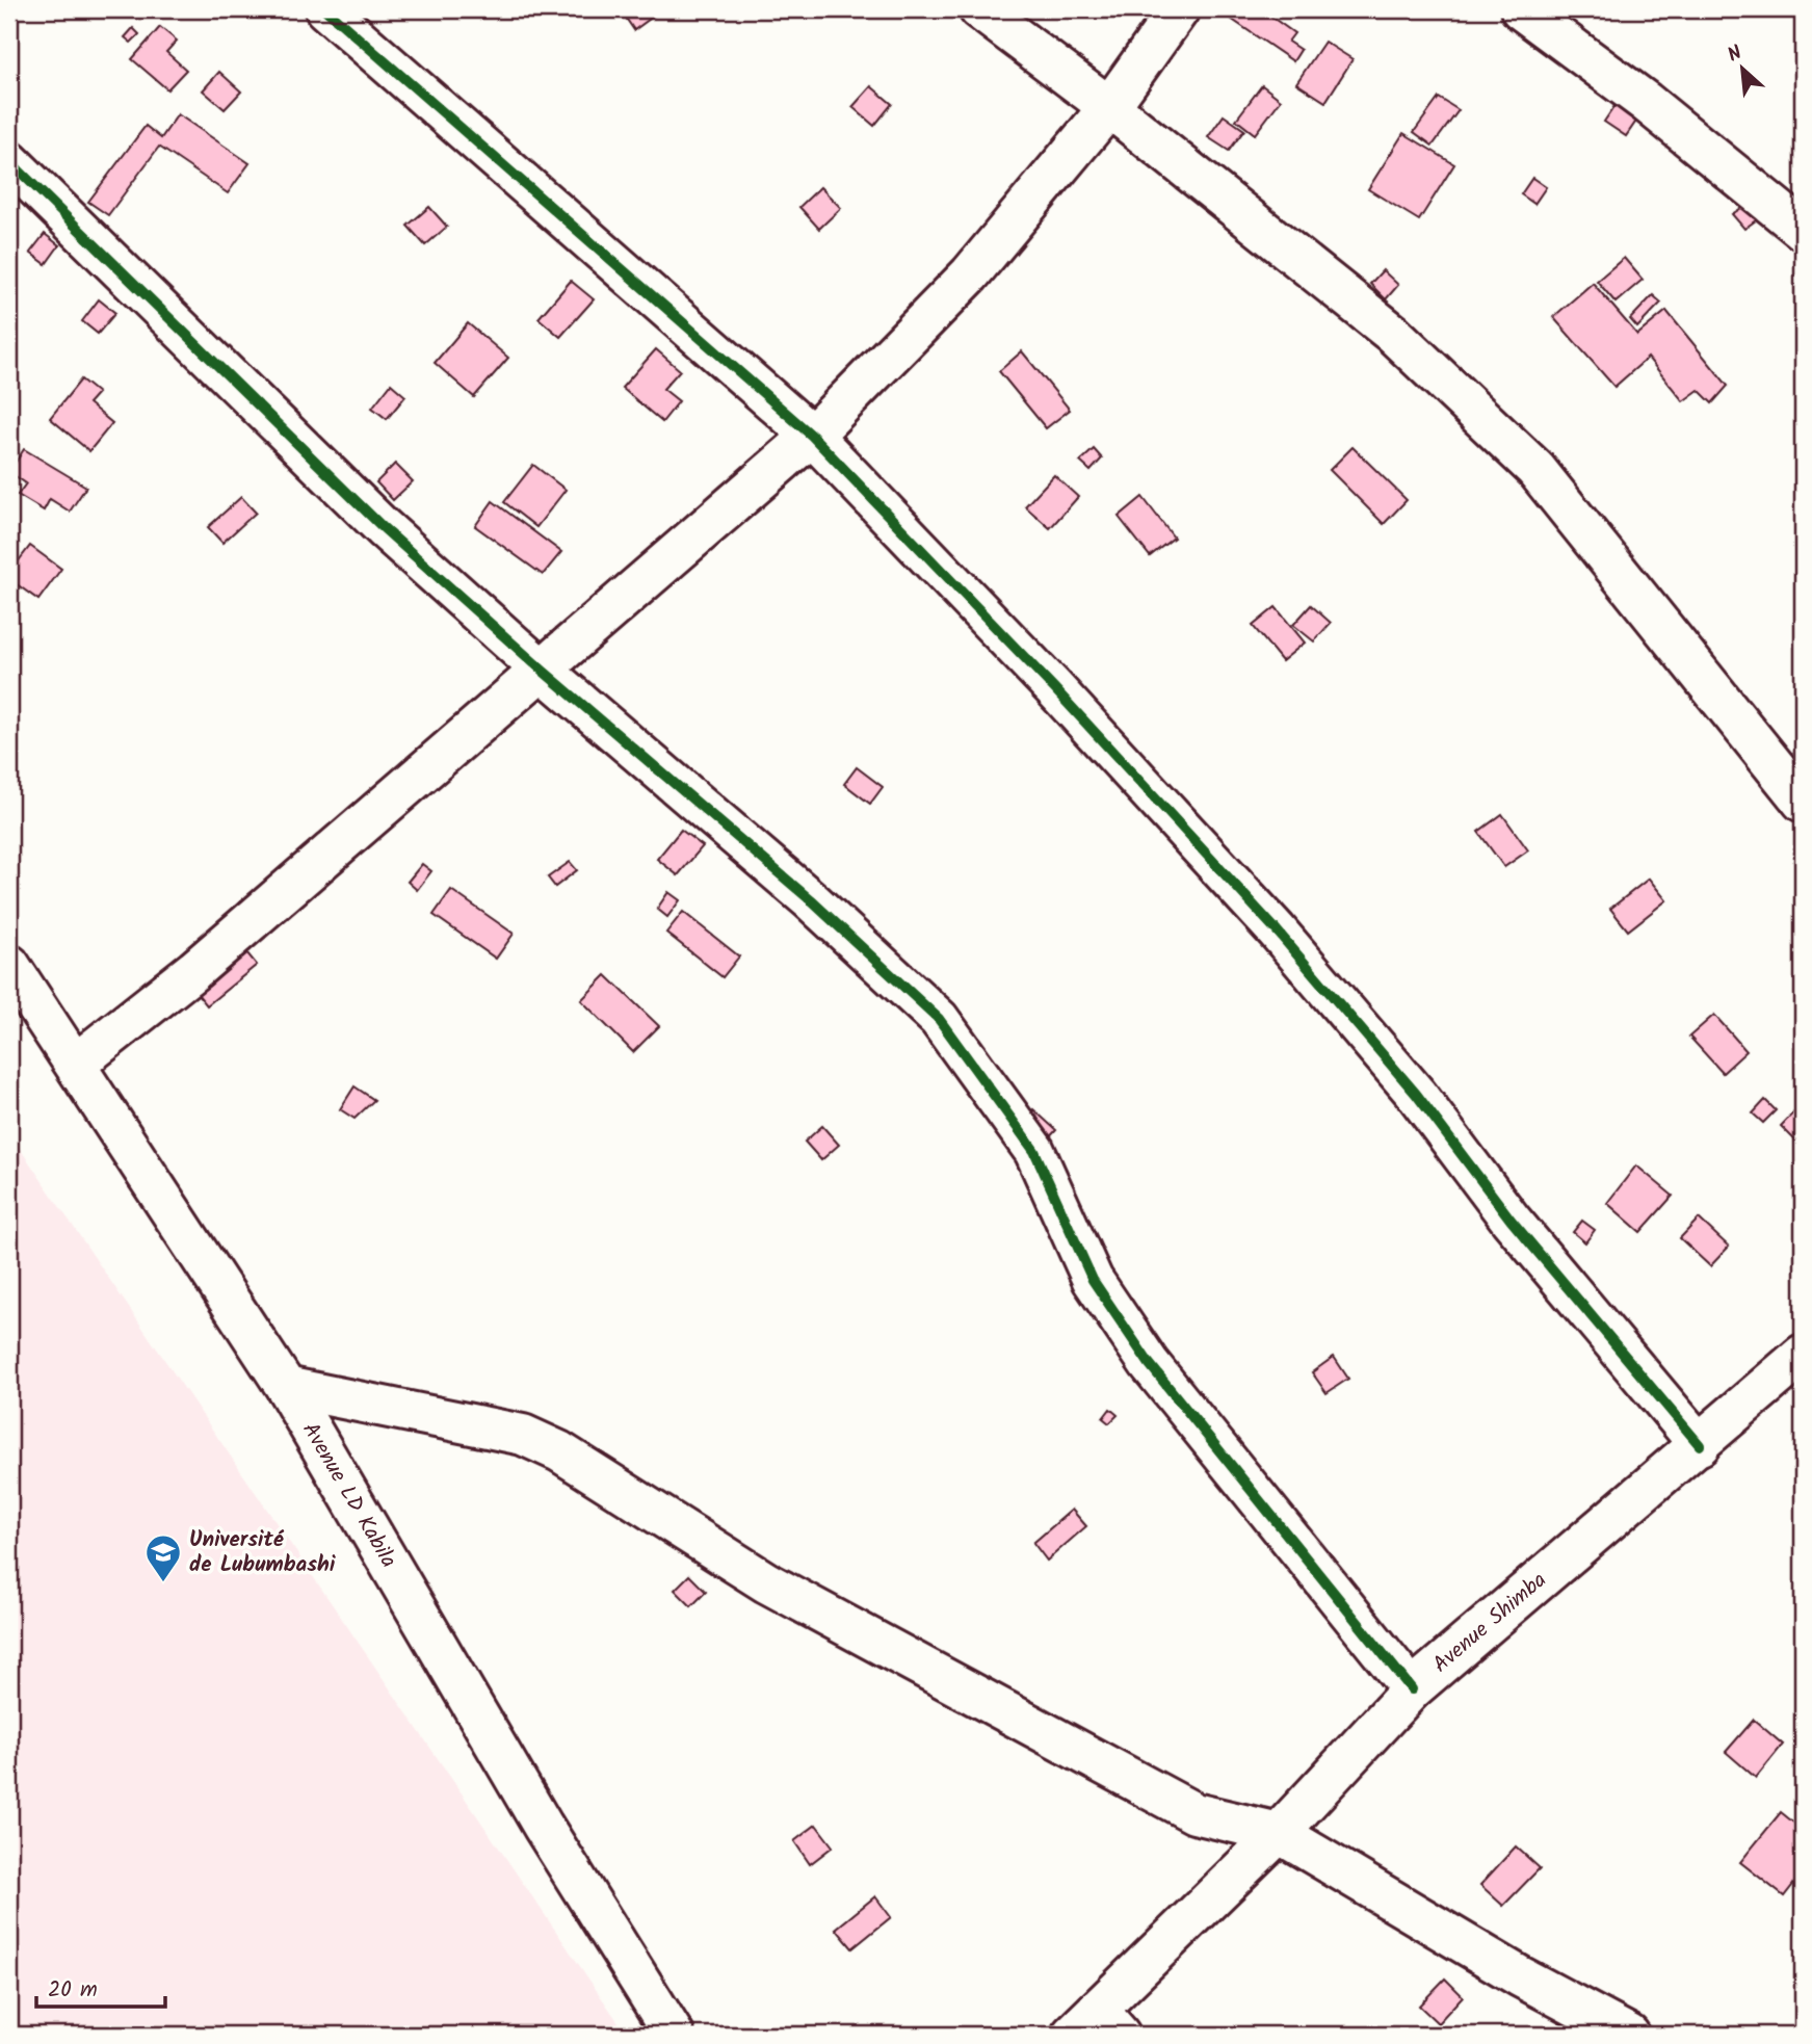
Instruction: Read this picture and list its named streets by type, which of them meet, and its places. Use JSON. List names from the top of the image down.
{
  "streets": {
    "street": ["Avenue LD Kabila", "Avenue Shimba"]
  },
  "places": {
    "school or university": ["Université de Lubumbashi"]
  },
  "scale_bar": "20 m",
  "north": "top left"
}
